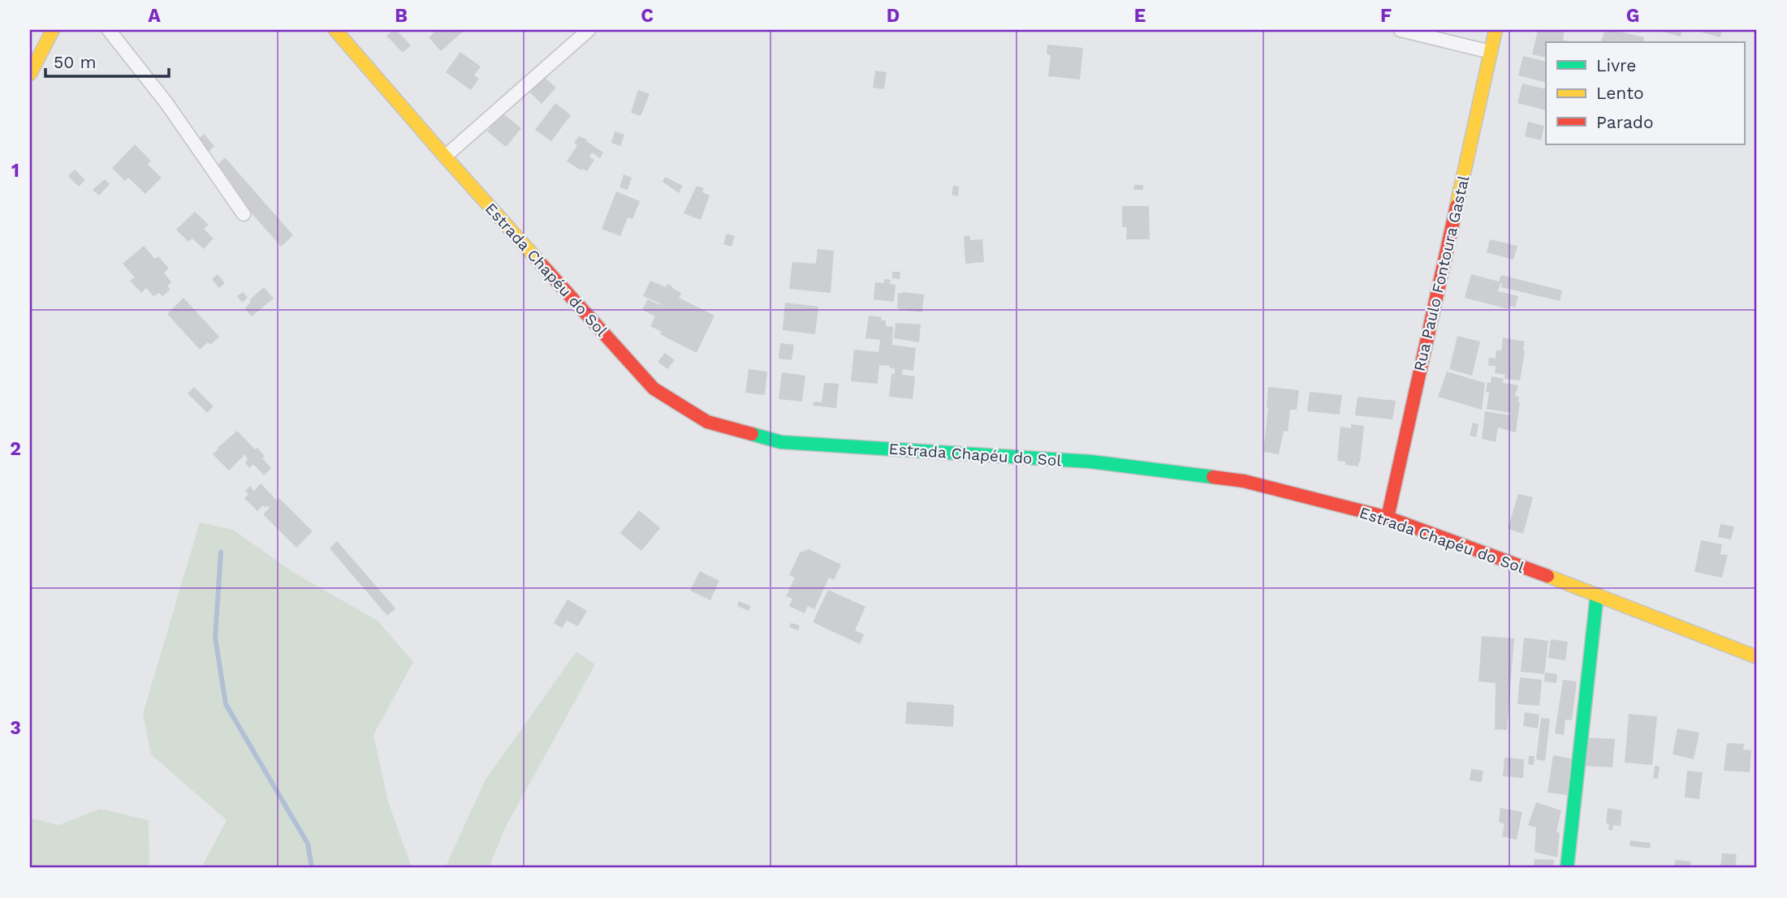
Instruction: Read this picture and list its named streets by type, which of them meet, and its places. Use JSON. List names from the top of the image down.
{
  "streets": {
    "main road": ["Estrada Chapéu do Sol", "Rua Paulo Fontoura Gastal"]
  },
  "crossings": [
    ["Estrada Chapéu do Sol", "Rua Paulo Fontoura Gastal"]
  ],
  "legend": ["Livre", "Lento", "Parado"],
  "scale_bar": "50 m",
  "grid": {
    "columns": [
      "A",
      "B",
      "C",
      "D",
      "E",
      "F",
      "G"
    ],
    "rows": ["1", "2", "3"]
  }
}
